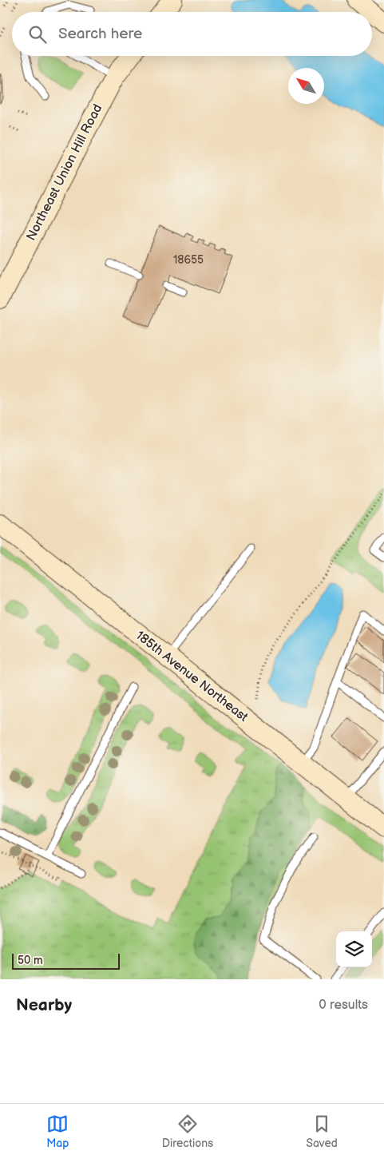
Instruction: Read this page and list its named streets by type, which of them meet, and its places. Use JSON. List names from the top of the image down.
{
  "streets": {
    "street": ["Northeast Union Hill Road", "185th Avenue Northeast"]
  },
  "house_numbers": ["18655"],
  "scale_bar": "50 m",
  "north": "top left",
  "page": {
    "search": "Search here",
    "scale": "50 m",
    "heading": ["Nearby", "0 results"],
    "nav": ["Map", "Directions", "Saved"]
  }
}
